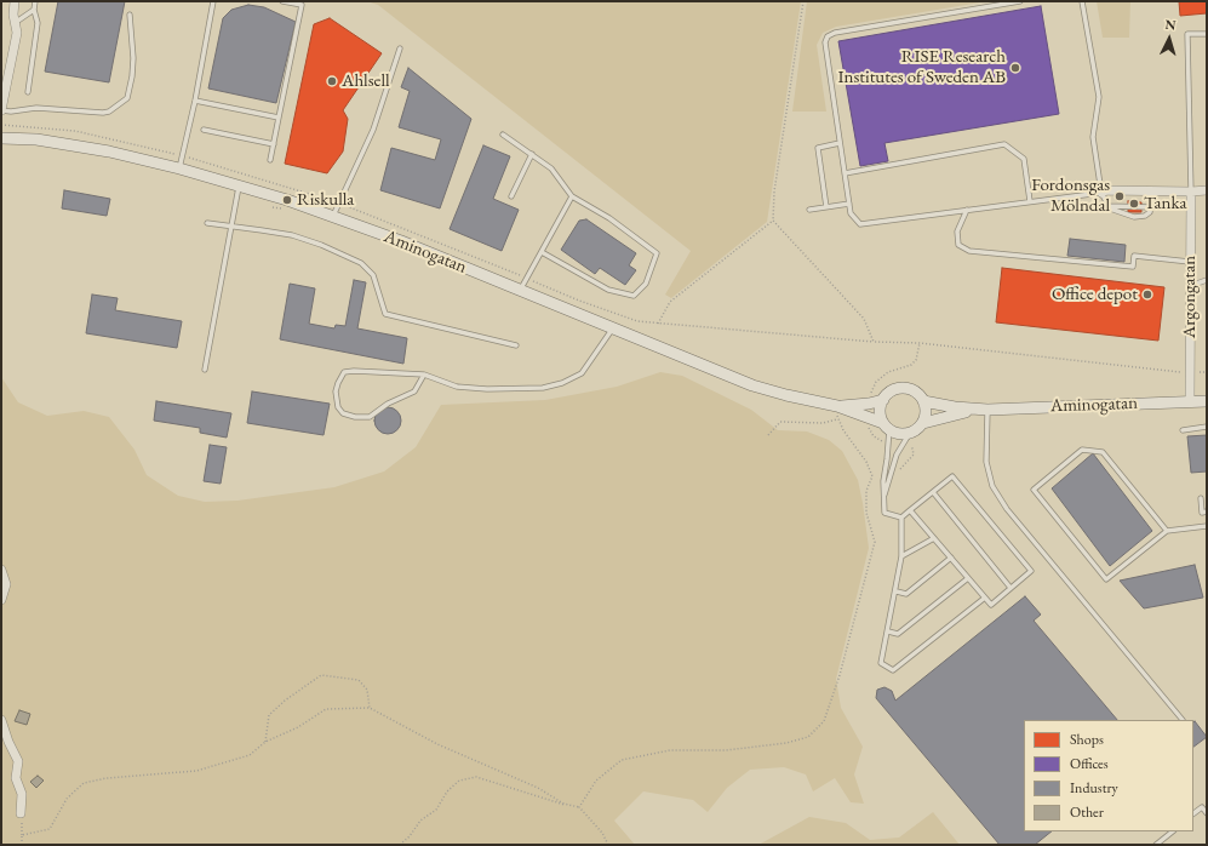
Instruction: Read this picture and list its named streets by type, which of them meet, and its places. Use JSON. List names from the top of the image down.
{
  "streets": {
    "street": ["Aminogatan", "Argongatan"]
  },
  "crossings": [
    ["Aminogatan", "Argongatan"]
  ],
  "places": [
    "RISE Research Institutes of Sweden AB",
    "Ahlsell",
    "Fordonsgas Mölndal",
    "Riskulla",
    "Tanka",
    "Office depot"
  ],
  "legend": [
    "Shops",
    "Offices",
    "Industry",
    "Other"
  ],
  "north": "top"
}
